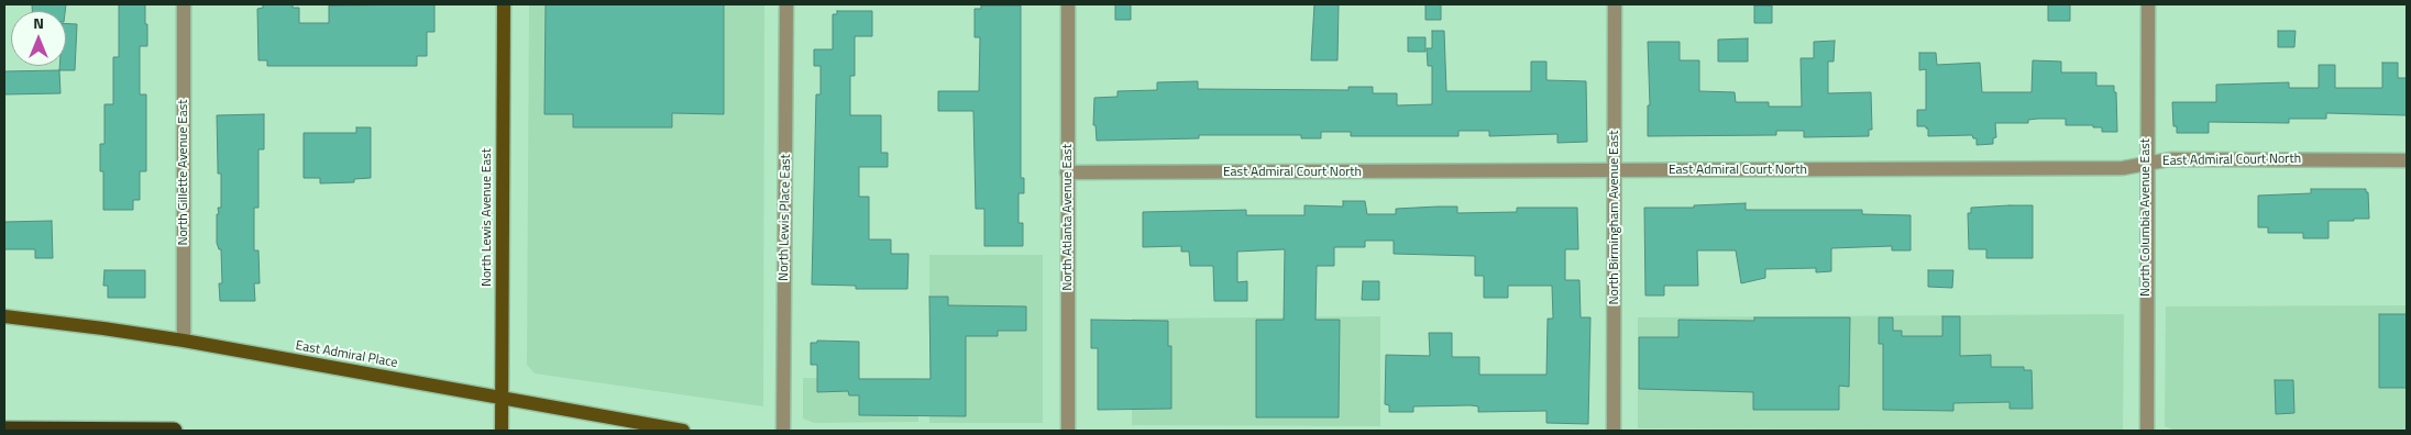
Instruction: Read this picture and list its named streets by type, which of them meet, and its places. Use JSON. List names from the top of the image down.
{
  "streets": {
    "main road": ["North Lewis Avenue East", "East Admiral Place"],
    "street": [
      "East Admiral Court North",
      "North Gillette Avenue East",
      "North Lewis Place East",
      "North Atlanta Avenue East",
      "North Birmingham Avenue East",
      "North Columbia Avenue East"
    ]
  },
  "crossings": [
    ["East Admiral Court North", "North Atlanta Avenue East"],
    ["East Admiral Court North", "North Birmingham Avenue East"],
    ["East Admiral Court North", "North Columbia Avenue East"],
    ["North Gillette Avenue East", "East Admiral Place"],
    ["North Lewis Avenue East", "East Admiral Place"]
  ],
  "north": "top"
}
